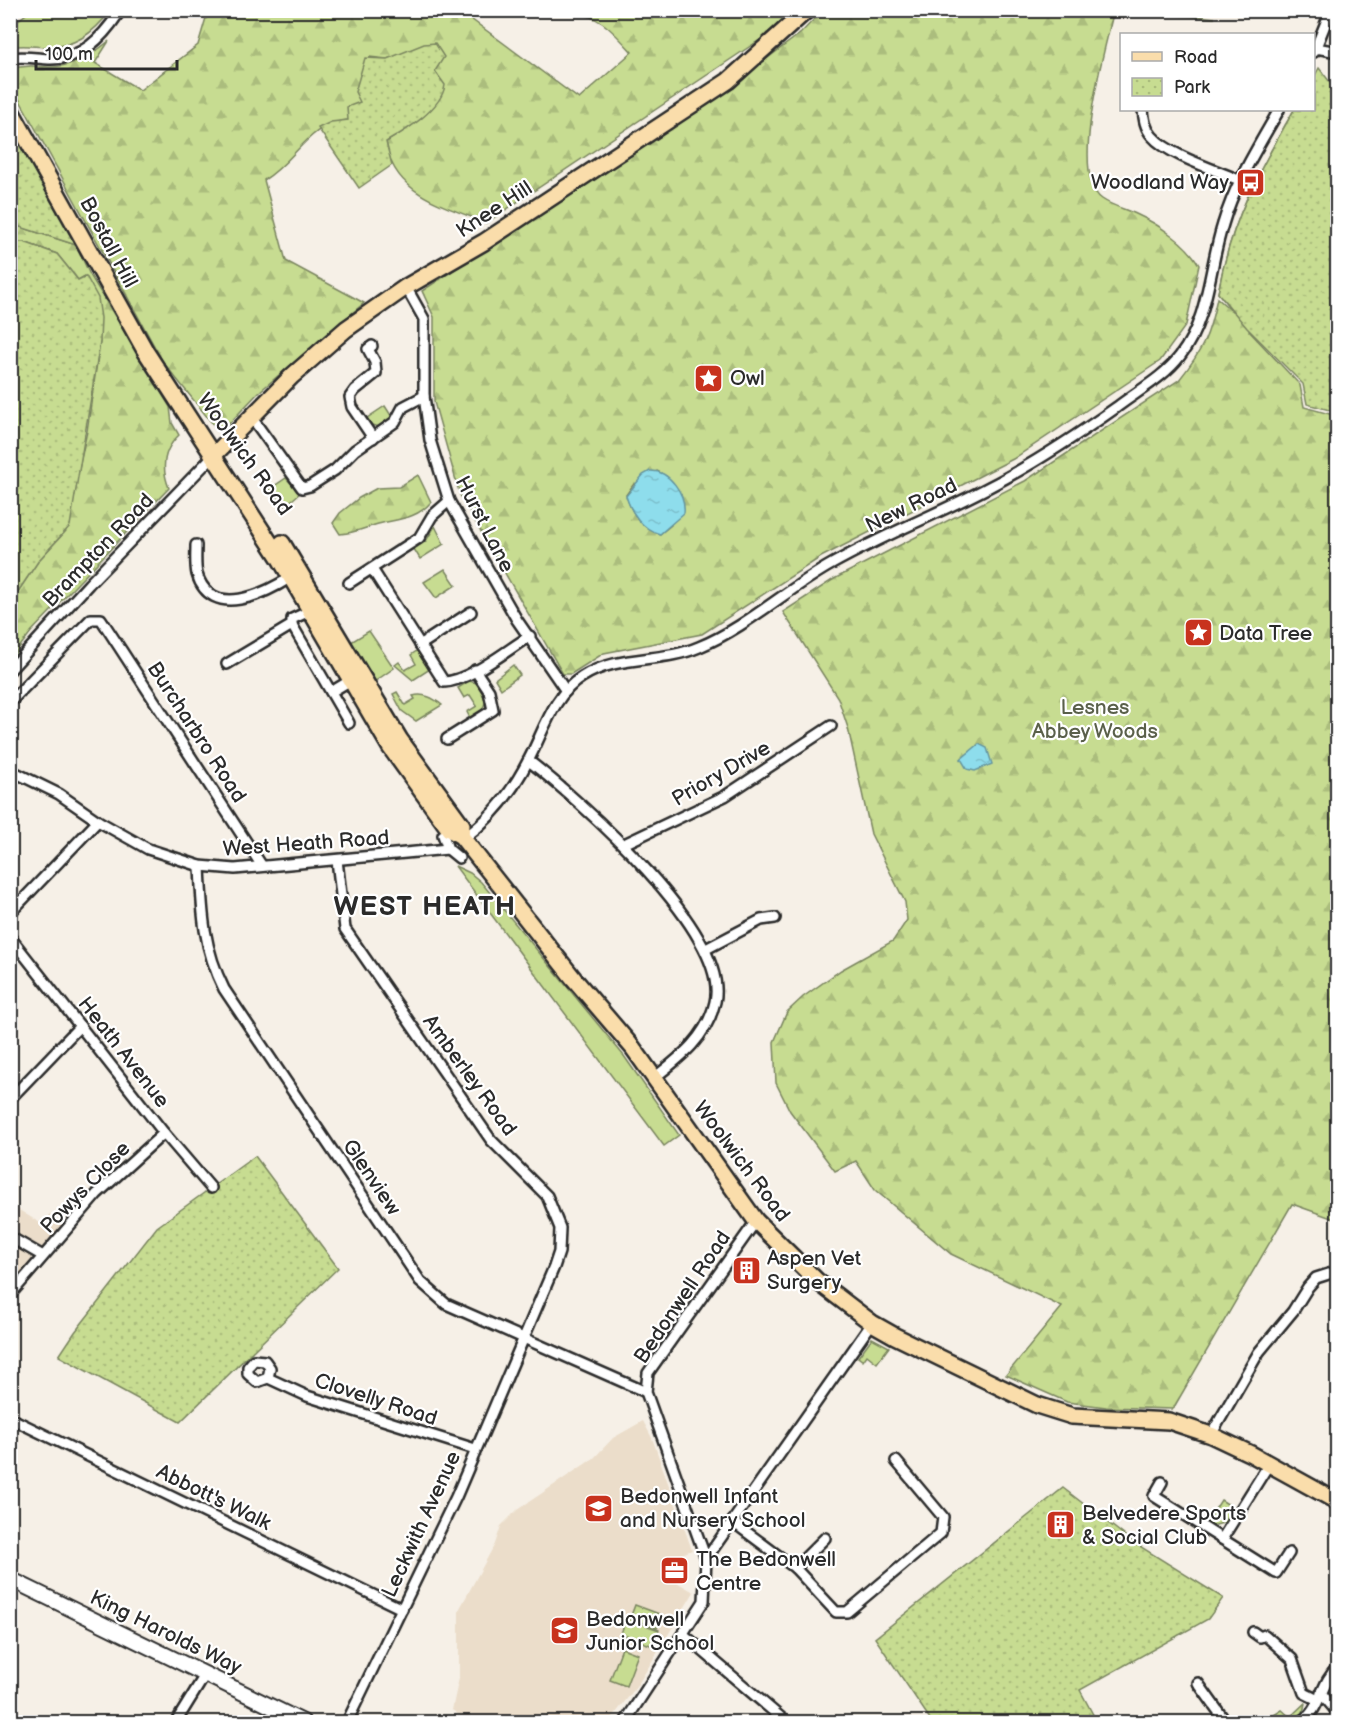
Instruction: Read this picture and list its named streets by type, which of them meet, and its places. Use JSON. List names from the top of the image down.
{
  "streets": {
    "main road": ["Knee Hill", "Bostall Hill", "Woolwich Road"],
    "street": [
      "New Road",
      "Hurst Lane",
      "Brampton Road",
      "Burcharbro Road",
      "Priory Drive",
      "West Heath Road",
      "Heath Avenue",
      "Amberley Road",
      "Glenview",
      "Powys Close",
      "Bedonwell Road",
      "Clovelly Road",
      "Abbott's Walk",
      "Leckwith Avenue",
      "King Harolds Way"
    ]
  },
  "crossings": [
    ["Knee Hill", "Woolwich Road"],
    ["Knee Hill", "Hurst Lane"],
    ["Knee Hill", "Brampton Road"],
    ["Bostall Hill", "Woolwich Road"],
    ["Woolwich Road", "New Road"],
    ["Woolwich Road", "Brampton Road"],
    ["Woolwich Road", "Bedonwell Road"],
    ["New Road", "Hurst Lane"],
    ["Burcharbro Road", "West Heath Road"],
    ["West Heath Road", "Amberley Road"],
    ["West Heath Road", "Glenview"],
    ["Heath Avenue", "Powys Close"],
    ["Amberley Road", "Glenview"],
    ["Amberley Road", "Leckwith Avenue"],
    ["Glenview", "Bedonwell Road"],
    ["Glenview", "Leckwith Avenue"],
    ["Clovelly Road", "Leckwith Avenue"],
    ["Abbott's Walk", "Leckwith Avenue"]
  ],
  "districts": ["WEST HEATH"],
  "parks": ["Lesnes Abbey Woods"],
  "places": {
    "bus stop": ["Woodland Way"],
    "place": ["Owl", "Data Tree"],
    "building": ["Aspen Vet Surgery", "Belvedere Sports & Social Club"],
    "school or university": ["Bedonwell Infant and Nursery School", "Bedonwell Junior School"],
    "office": ["The Bedonwell Centre"]
  },
  "legend": ["Road", "Park"],
  "scale_bar": "100 m"
}
